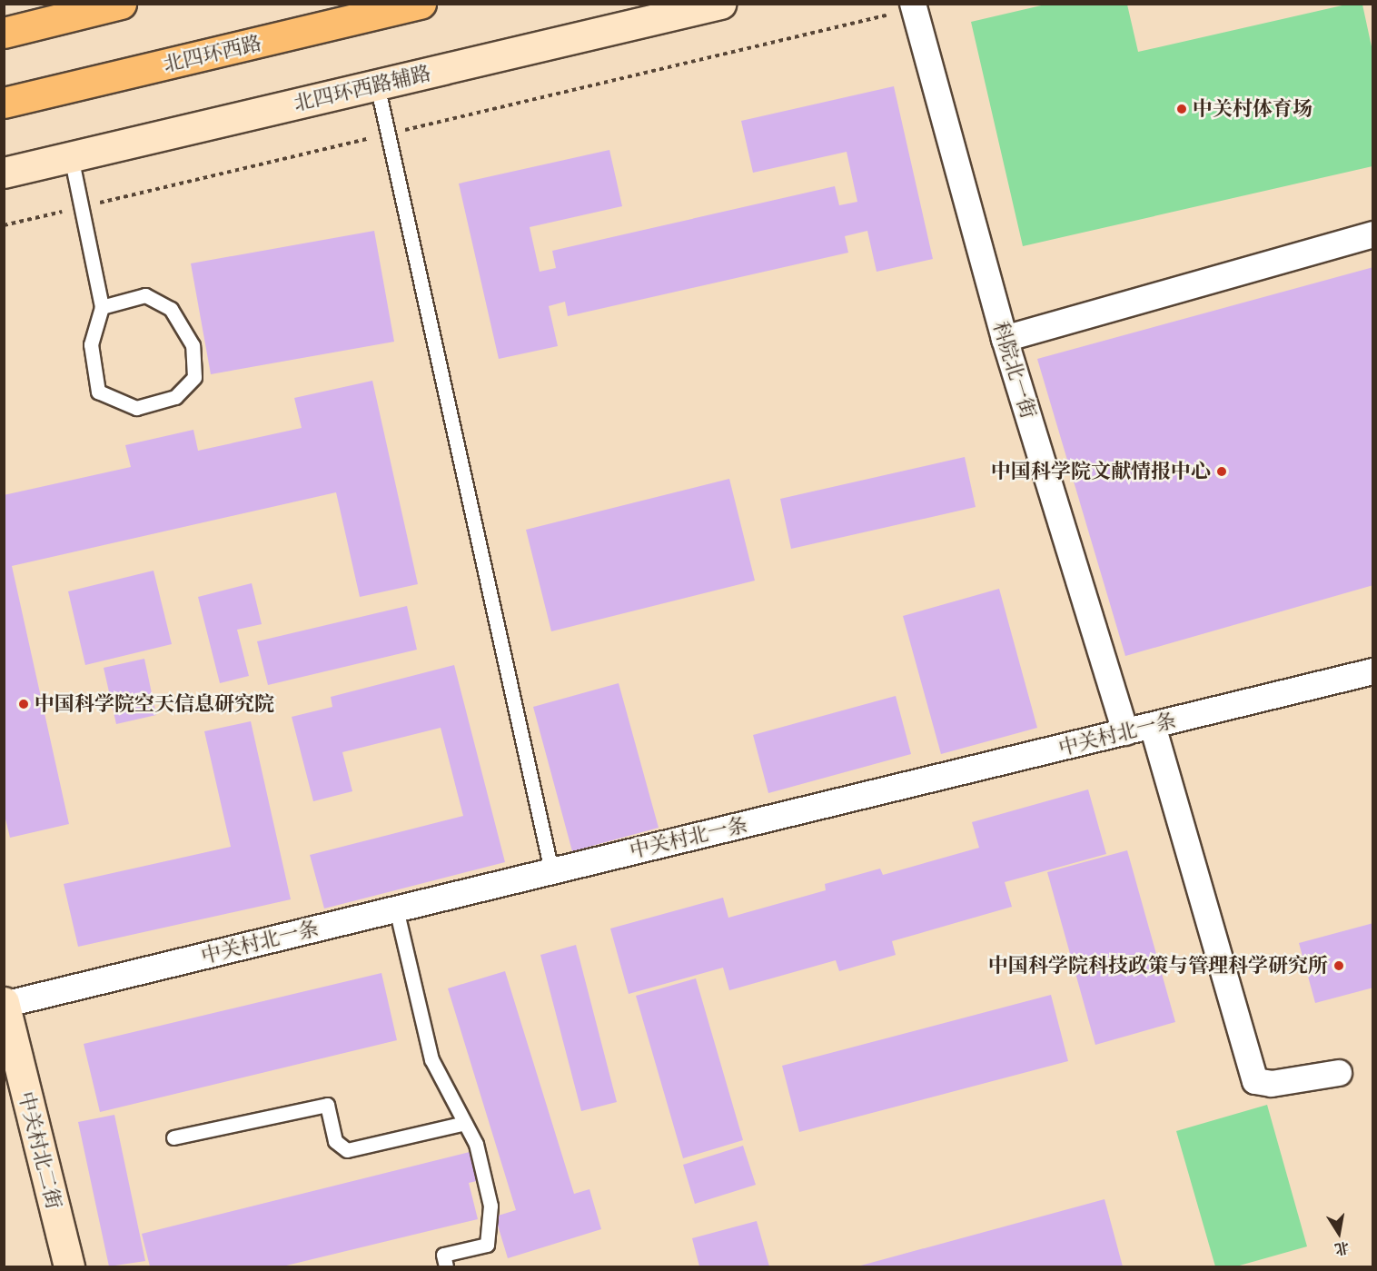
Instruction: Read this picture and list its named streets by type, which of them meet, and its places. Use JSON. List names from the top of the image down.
{
  "streets": {
    "highway": ["北四环西路"],
    "street": [
      "北四环西路辅路",
      "科院北一街",
      "中关村北一条",
      "中关村北二街"
    ]
  },
  "crossings": [
    ["科院北一街", "中关村北一条"],
    ["中关村北一条", "中关村北二街"]
  ],
  "places": [
    "中关村体育场",
    "中国科学院文献情报中心",
    "中国科学院空天信息研究院",
    "中国科学院科技政策与管理科学研究所"
  ],
  "north": "bottom"
}
